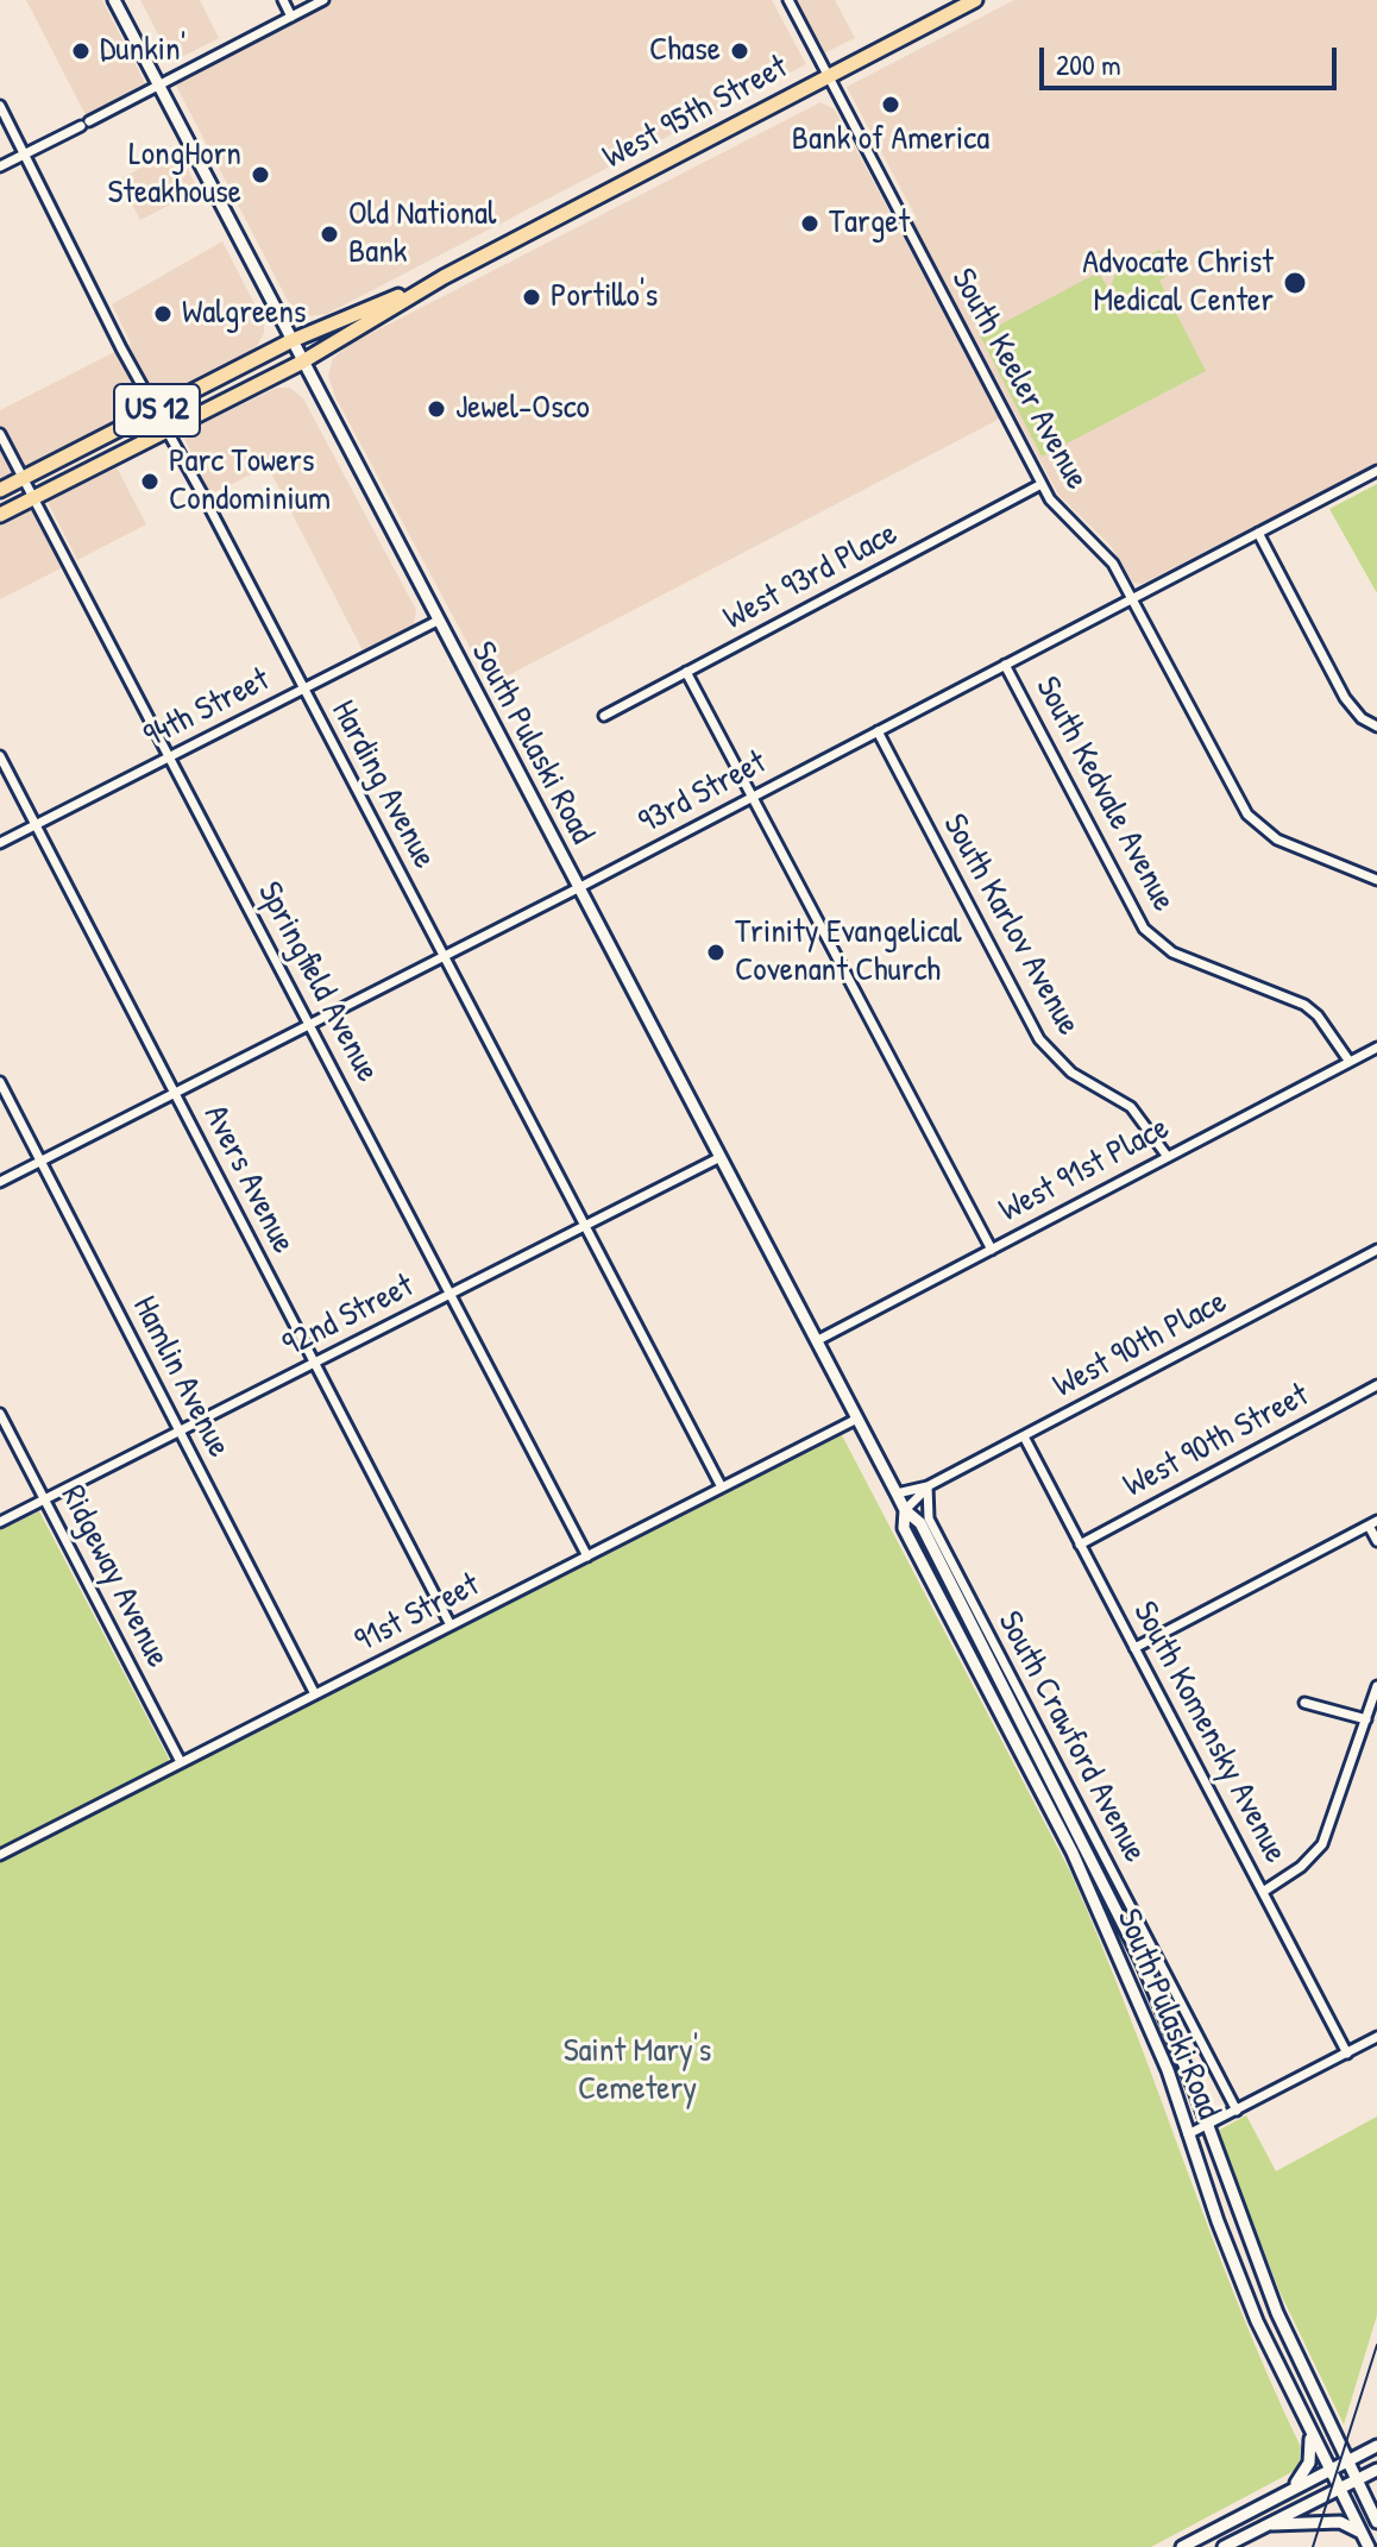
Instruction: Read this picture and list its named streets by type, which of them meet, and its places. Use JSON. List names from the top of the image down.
{
  "streets": {
    "main road": ["West 95th Street", "US 12", "South Pulaski Road"],
    "street": [
      "South Keeler Avenue",
      "West 93rd Place",
      "94th Street",
      "Harding Avenue",
      "93rd Street",
      "South Kedvale Avenue",
      "South Karlov Avenue",
      "Springfield Avenue",
      "West 91st Place",
      "Avers Avenue",
      "92nd Street",
      "West 90th Place",
      "Hamlin Avenue",
      "West 90th Street",
      "Ridgeway Avenue",
      "91st Street",
      "South Komensky Avenue",
      "South Crawford Avenue"
    ]
  },
  "crossings": [
    ["West 95th Street", "South Keeler Avenue"],
    ["West 95th Street", "South Pulaski Road"],
    ["West 95th Street", "Harding Avenue"],
    ["West 95th Street", "Springfield Avenue"],
    ["South Keeler Avenue", "West 93rd Place"],
    ["South Keeler Avenue", "93rd Street"],
    ["94th Street", "South Pulaski Road"],
    ["94th Street", "Harding Avenue"],
    ["94th Street", "Springfield Avenue"],
    ["94th Street", "Avers Avenue"],
    ["South Pulaski Road", "93rd Street"],
    ["South Pulaski Road", "West 91st Place"],
    ["South Pulaski Road", "92nd Street"],
    ["South Pulaski Road", "West 90th Place"],
    ["South Pulaski Road", "91st Street"],
    ["Harding Avenue", "93rd Street"],
    ["Harding Avenue", "92nd Street"],
    ["Harding Avenue", "91st Street"],
    ["93rd Street", "South Kedvale Avenue"],
    ["93rd Street", "South Karlov Avenue"],
    ["93rd Street", "Springfield Avenue"],
    ["93rd Street", "Avers Avenue"],
    ["93rd Street", "Hamlin Avenue"],
    ["South Kedvale Avenue", "West 91st Place"],
    ["South Karlov Avenue", "West 91st Place"],
    ["Springfield Avenue", "92nd Street"],
    ["Springfield Avenue", "91st Street"],
    ["Avers Avenue", "92nd Street"],
    ["Avers Avenue", "91st Street"],
    ["92nd Street", "Hamlin Avenue"],
    ["92nd Street", "Ridgeway Avenue"],
    ["West 90th Place", "South Komensky Avenue"],
    ["West 90th Place", "South Crawford Avenue"],
    ["Hamlin Avenue", "91st Street"],
    ["West 90th Street", "South Komensky Avenue"],
    ["Ridgeway Avenue", "91st Street"]
  ],
  "parks": ["Saint Mary's Cemetery"],
  "places": [
    "Dunkin'",
    "Chase",
    "Bank of America",
    "LongHorn Steakhouse",
    "Target",
    "Old National Bank",
    "Advocate Christ Medical Center",
    "Portillo's",
    "Walgreens",
    "Jewel-Osco",
    "Parc Towers Condominium",
    "Trinity Evangelical Covenant Church"
  ],
  "scale_bar": "200 m"
}
